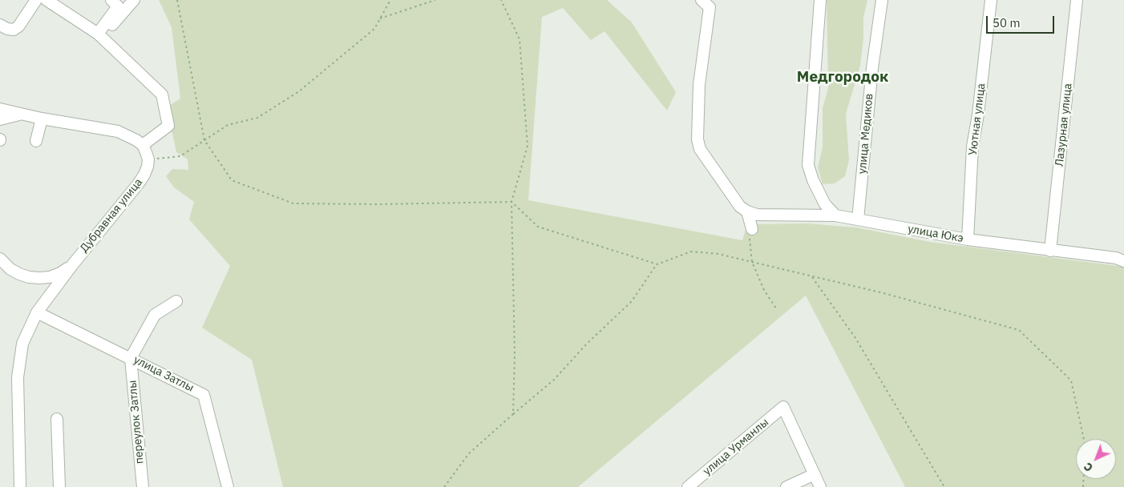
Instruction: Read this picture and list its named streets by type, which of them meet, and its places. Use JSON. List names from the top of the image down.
{
  "streets": {
    "street": [
      "Уютная улица",
      "Лазурная улица",
      "улица Медиков",
      "Дубравная улица",
      "улица Юкэ",
      "улица Затлы",
      "переулок Затлы",
      "улица Урманлы"
    ]
  },
  "crossings": [
    ["Уютная улица", "улица Юкэ"],
    ["Лазурная улица", "улица Юкэ"],
    ["улица Медиков", "улица Юкэ"],
    ["Дубравная улица", "улица Затлы"],
    ["улица Затлы", "переулок Затлы"]
  ],
  "districts": ["Медгородок"],
  "scale_bar": "50 m",
  "north": "bottom left"
}
